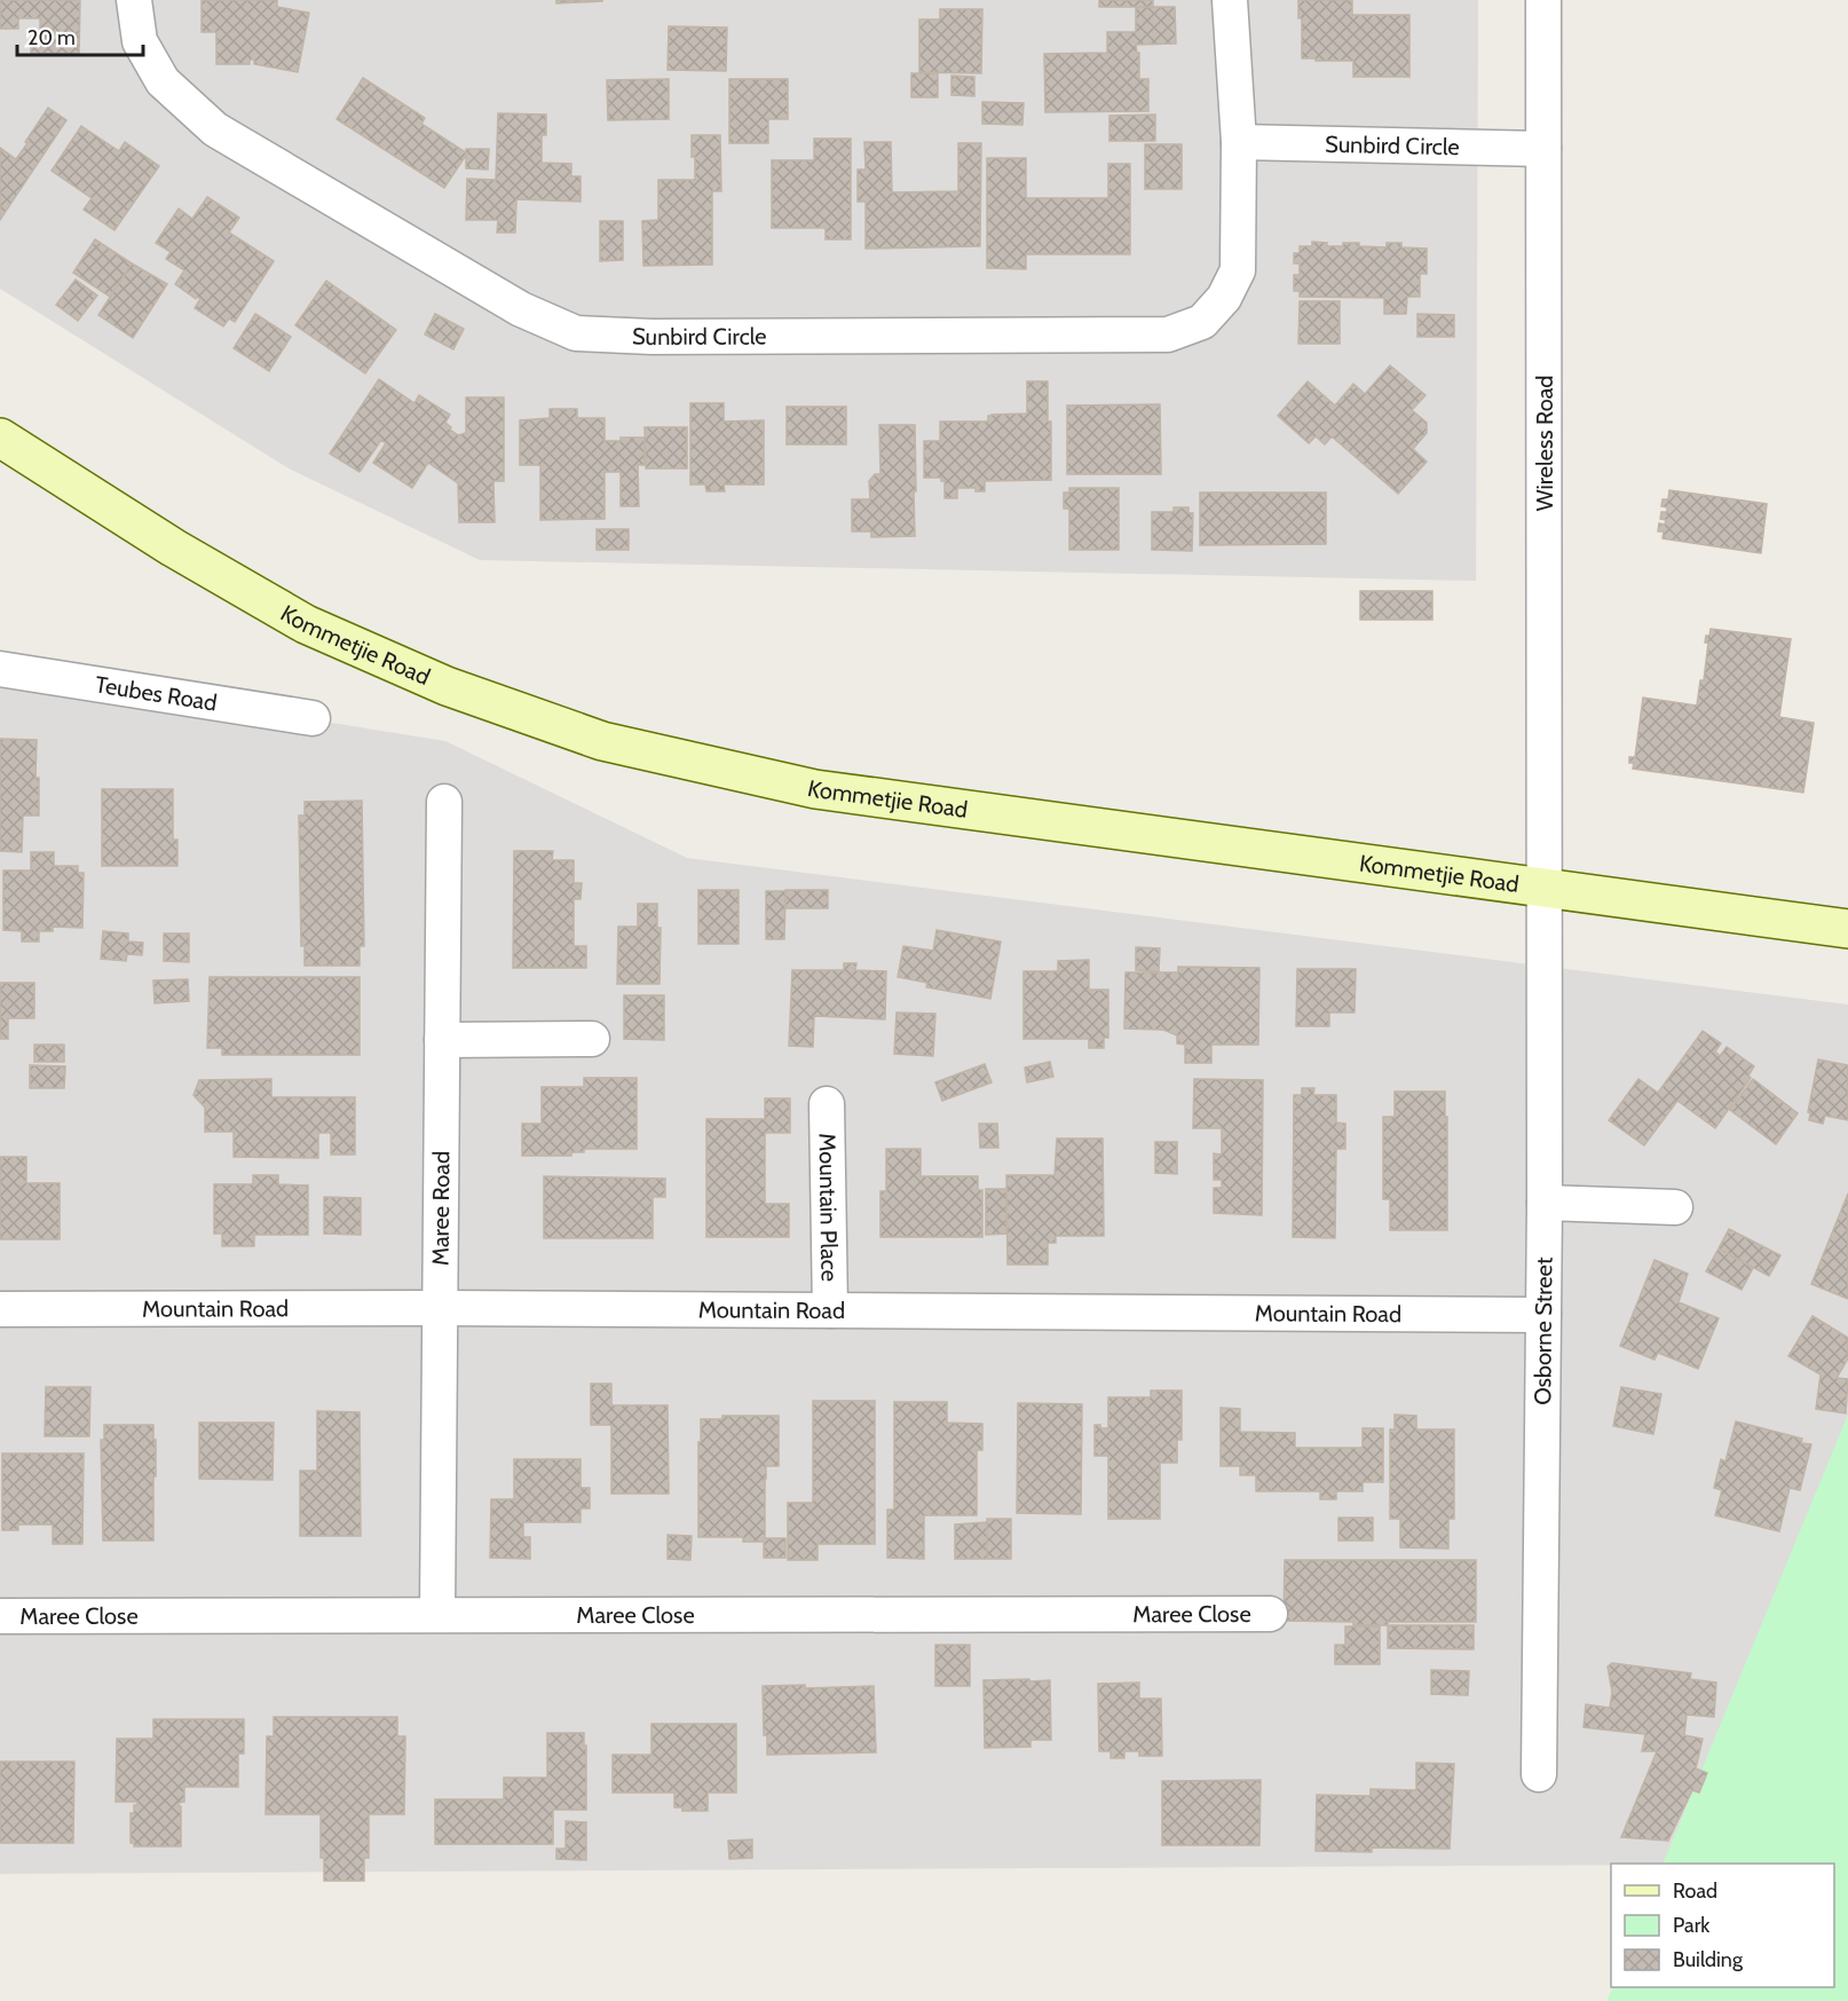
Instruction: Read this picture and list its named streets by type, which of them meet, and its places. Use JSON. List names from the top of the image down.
{
  "streets": {
    "main road": ["Kommetjie Road"],
    "street": [
      "Sunbird Circle",
      "Wireless Road",
      "Teubes Road",
      "Mountain Place",
      "Maree Road",
      "Mountain Road",
      "Osborne Street",
      "Maree Close"
    ]
  },
  "crossings": [
    ["Sunbird Circle", "Wireless Road"],
    ["Wireless Road", "Kommetjie Road"],
    ["Wireless Road", "Osborne Street"],
    ["Kommetjie Road", "Osborne Street"],
    ["Mountain Place", "Mountain Road"],
    ["Maree Road", "Mountain Road"],
    ["Maree Road", "Maree Close"],
    ["Mountain Road", "Osborne Street"]
  ],
  "legend": ["Road", "Park", "Building"],
  "scale_bar": "20 m"
}
